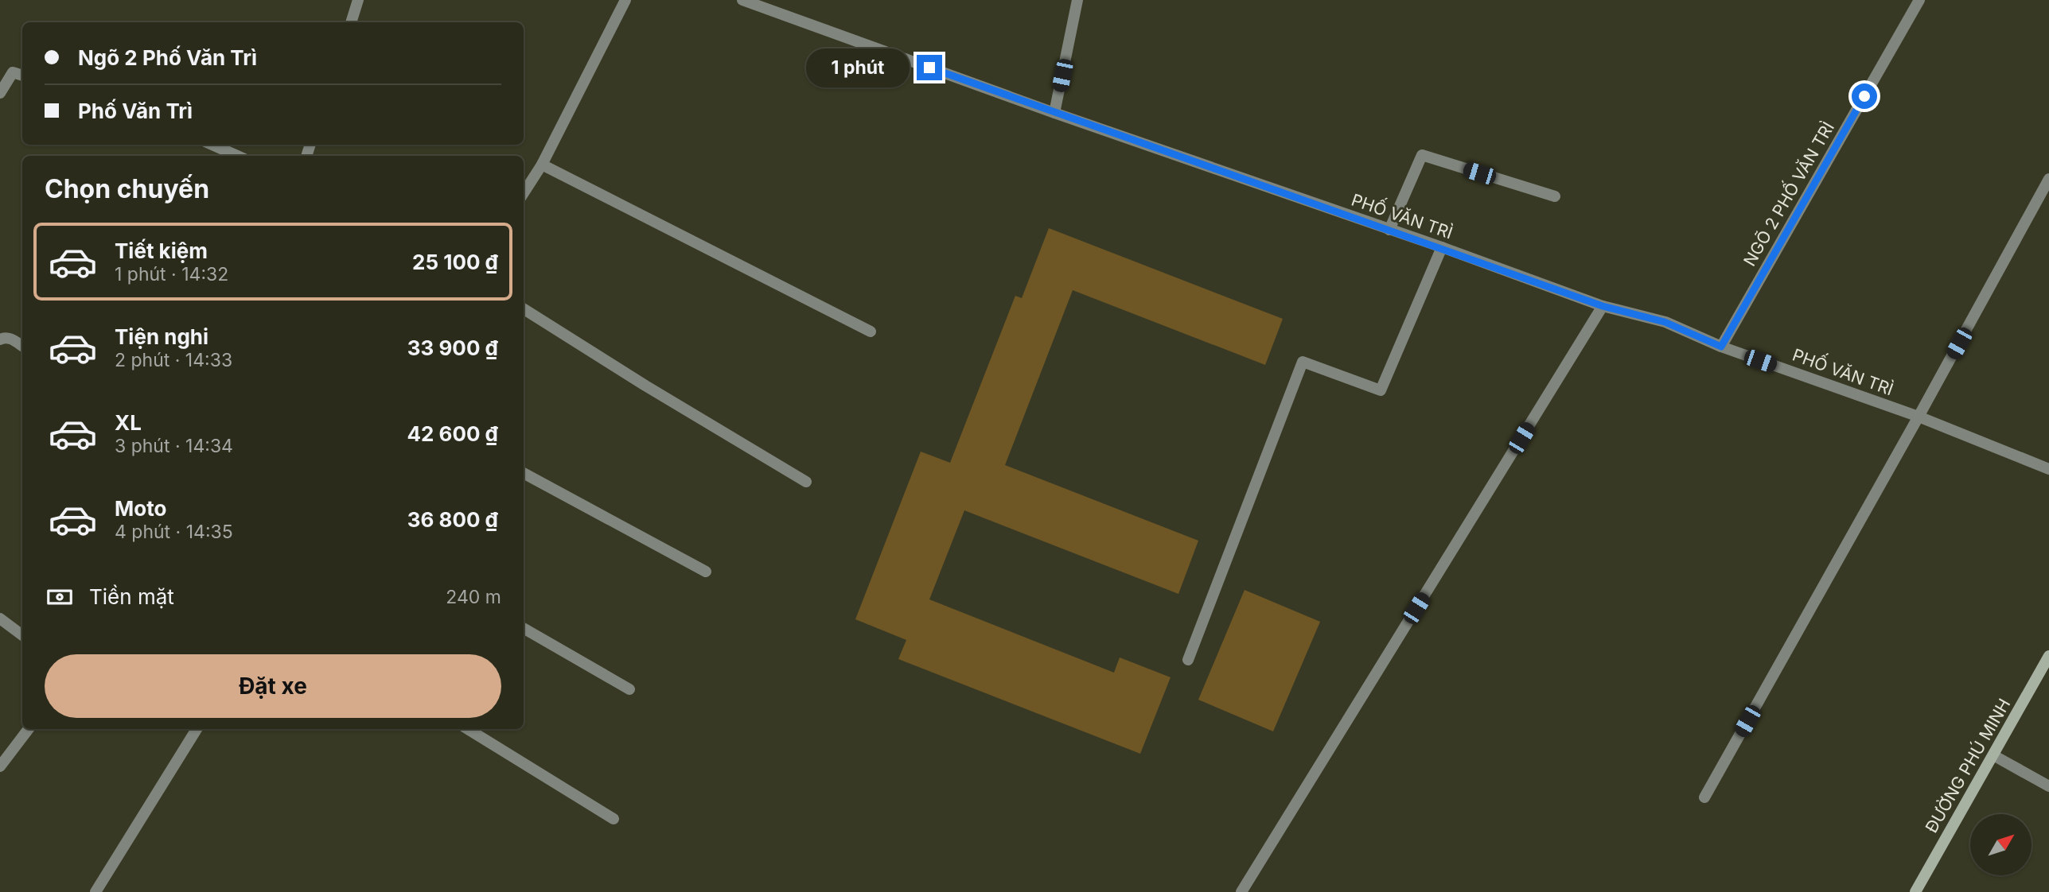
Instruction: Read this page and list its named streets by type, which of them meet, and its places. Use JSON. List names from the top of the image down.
{
  "streets": {
    "street": ["NGÕ 2 PHỐ VĂN TRÌ", "PHỐ VĂN TRÌ", "ĐƯỜNG PHÚ MINH"]
  },
  "crossings": [
    ["NGÕ 2 PHỐ VĂN TRÌ", "PHỐ VĂN TRÌ"]
  ],
  "north": "top right",
  "page": {
    "banner": ["Ngõ 2 Phố Văn Trì", "Phố Văn Trì"],
    "bubble": "1 phút",
    "heading": "Chọn chuyến",
    "list": [
      {
        "name": "Tiết kiệm",
        "note": "1 phút · 14:32",
        "value": "25 100 ₫"
      },
      {
        "name": "Tiện nghi",
        "note": "2 phút · 14:33",
        "value": "33 900 ₫"
      },
      {
        "name": "XL",
        "note": "3 phút · 14:34",
        "value": "42 600 ₫"
      },
      {
        "name": "Moto",
        "note": "4 phút · 14:35",
        "value": "36 800 ₫"
      }
    ],
    "pay": ["Tiền mặt", "240 m"],
    "buttons": "Đặt xe"
  }
}
